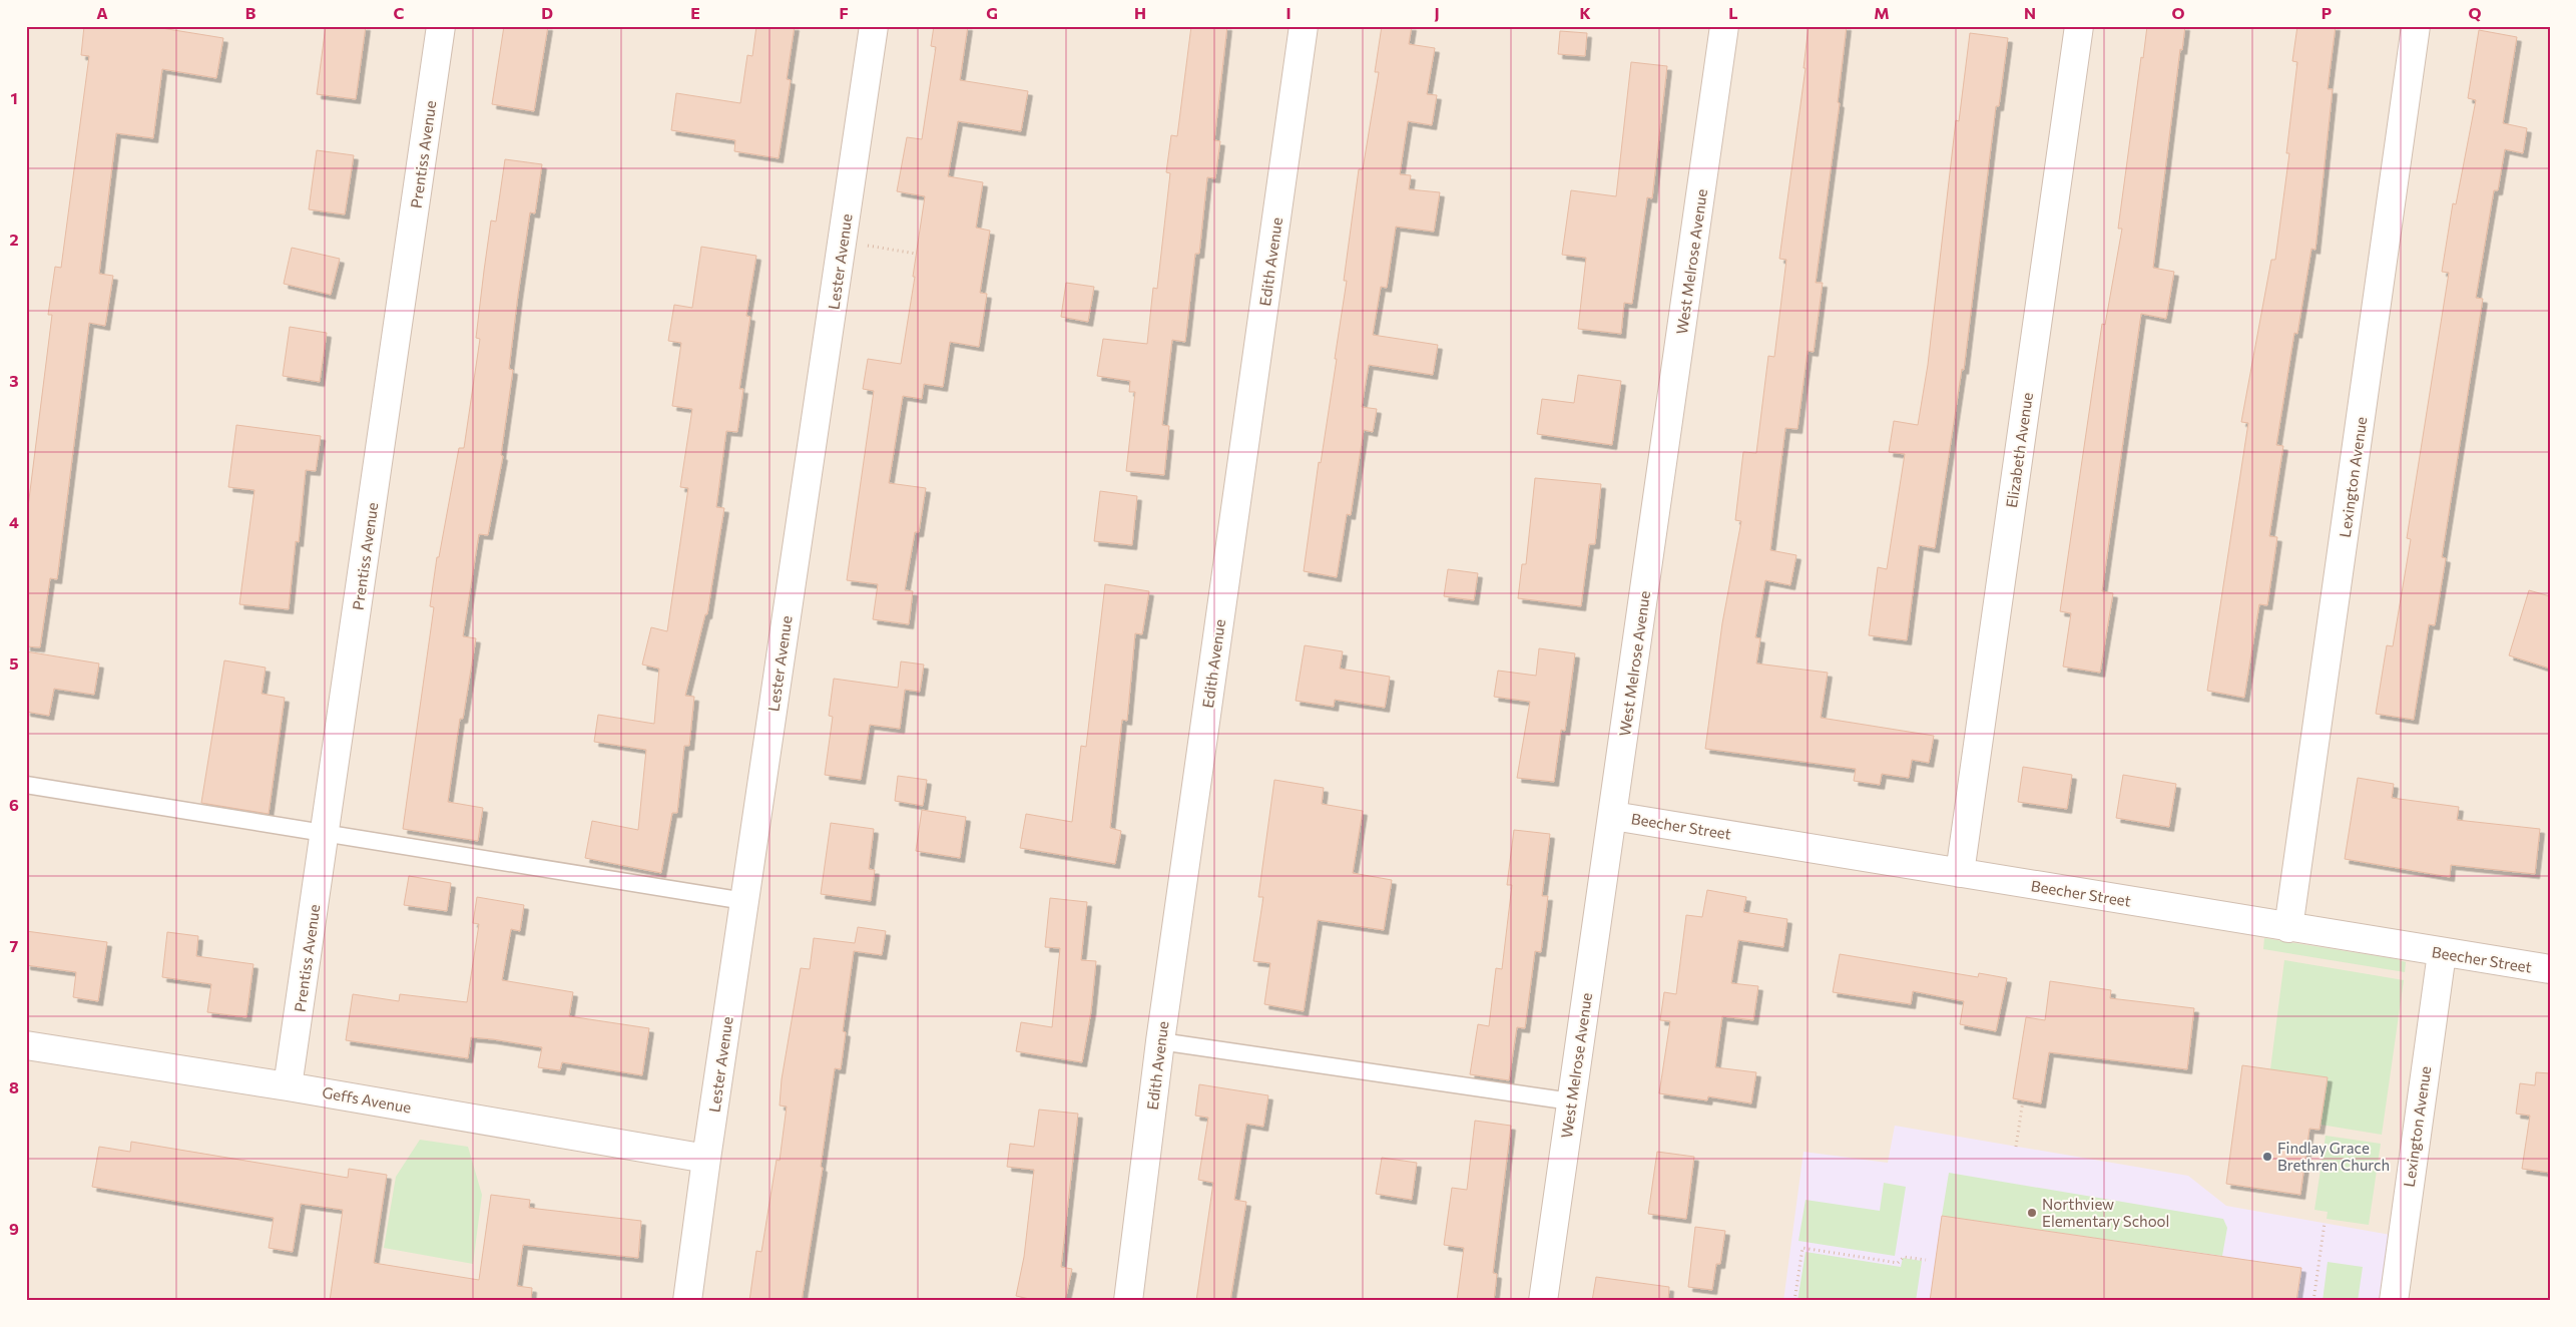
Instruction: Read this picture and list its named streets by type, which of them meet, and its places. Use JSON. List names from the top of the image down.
{
  "streets": {
    "street": [
      "Prentiss Avenue",
      "Lester Avenue",
      "Edith Avenue",
      "West Melrose Avenue",
      "Elizabeth Avenue",
      "Lexington Avenue",
      "Beecher Street",
      "Geffs Avenue"
    ]
  },
  "crossings": [
    ["Prentiss Avenue", "Geffs Avenue"],
    ["Lester Avenue", "Geffs Avenue"],
    ["West Melrose Avenue", "Beecher Street"],
    ["Elizabeth Avenue", "Beecher Street"],
    ["Lexington Avenue", "Beecher Street"]
  ],
  "places": ["Findlay Grace Brethren Church", "Northview Elementary School"],
  "grid": {
    "columns": [
      "A",
      "B",
      "C",
      "D",
      "E",
      "F",
      "G",
      "H",
      "I",
      "J",
      "K",
      "L",
      "M",
      "N",
      "O",
      "P",
      "Q"
    ],
    "rows": [
      "1",
      "2",
      "3",
      "4",
      "5",
      "6",
      "7",
      "8",
      "9"
    ]
  }
}
